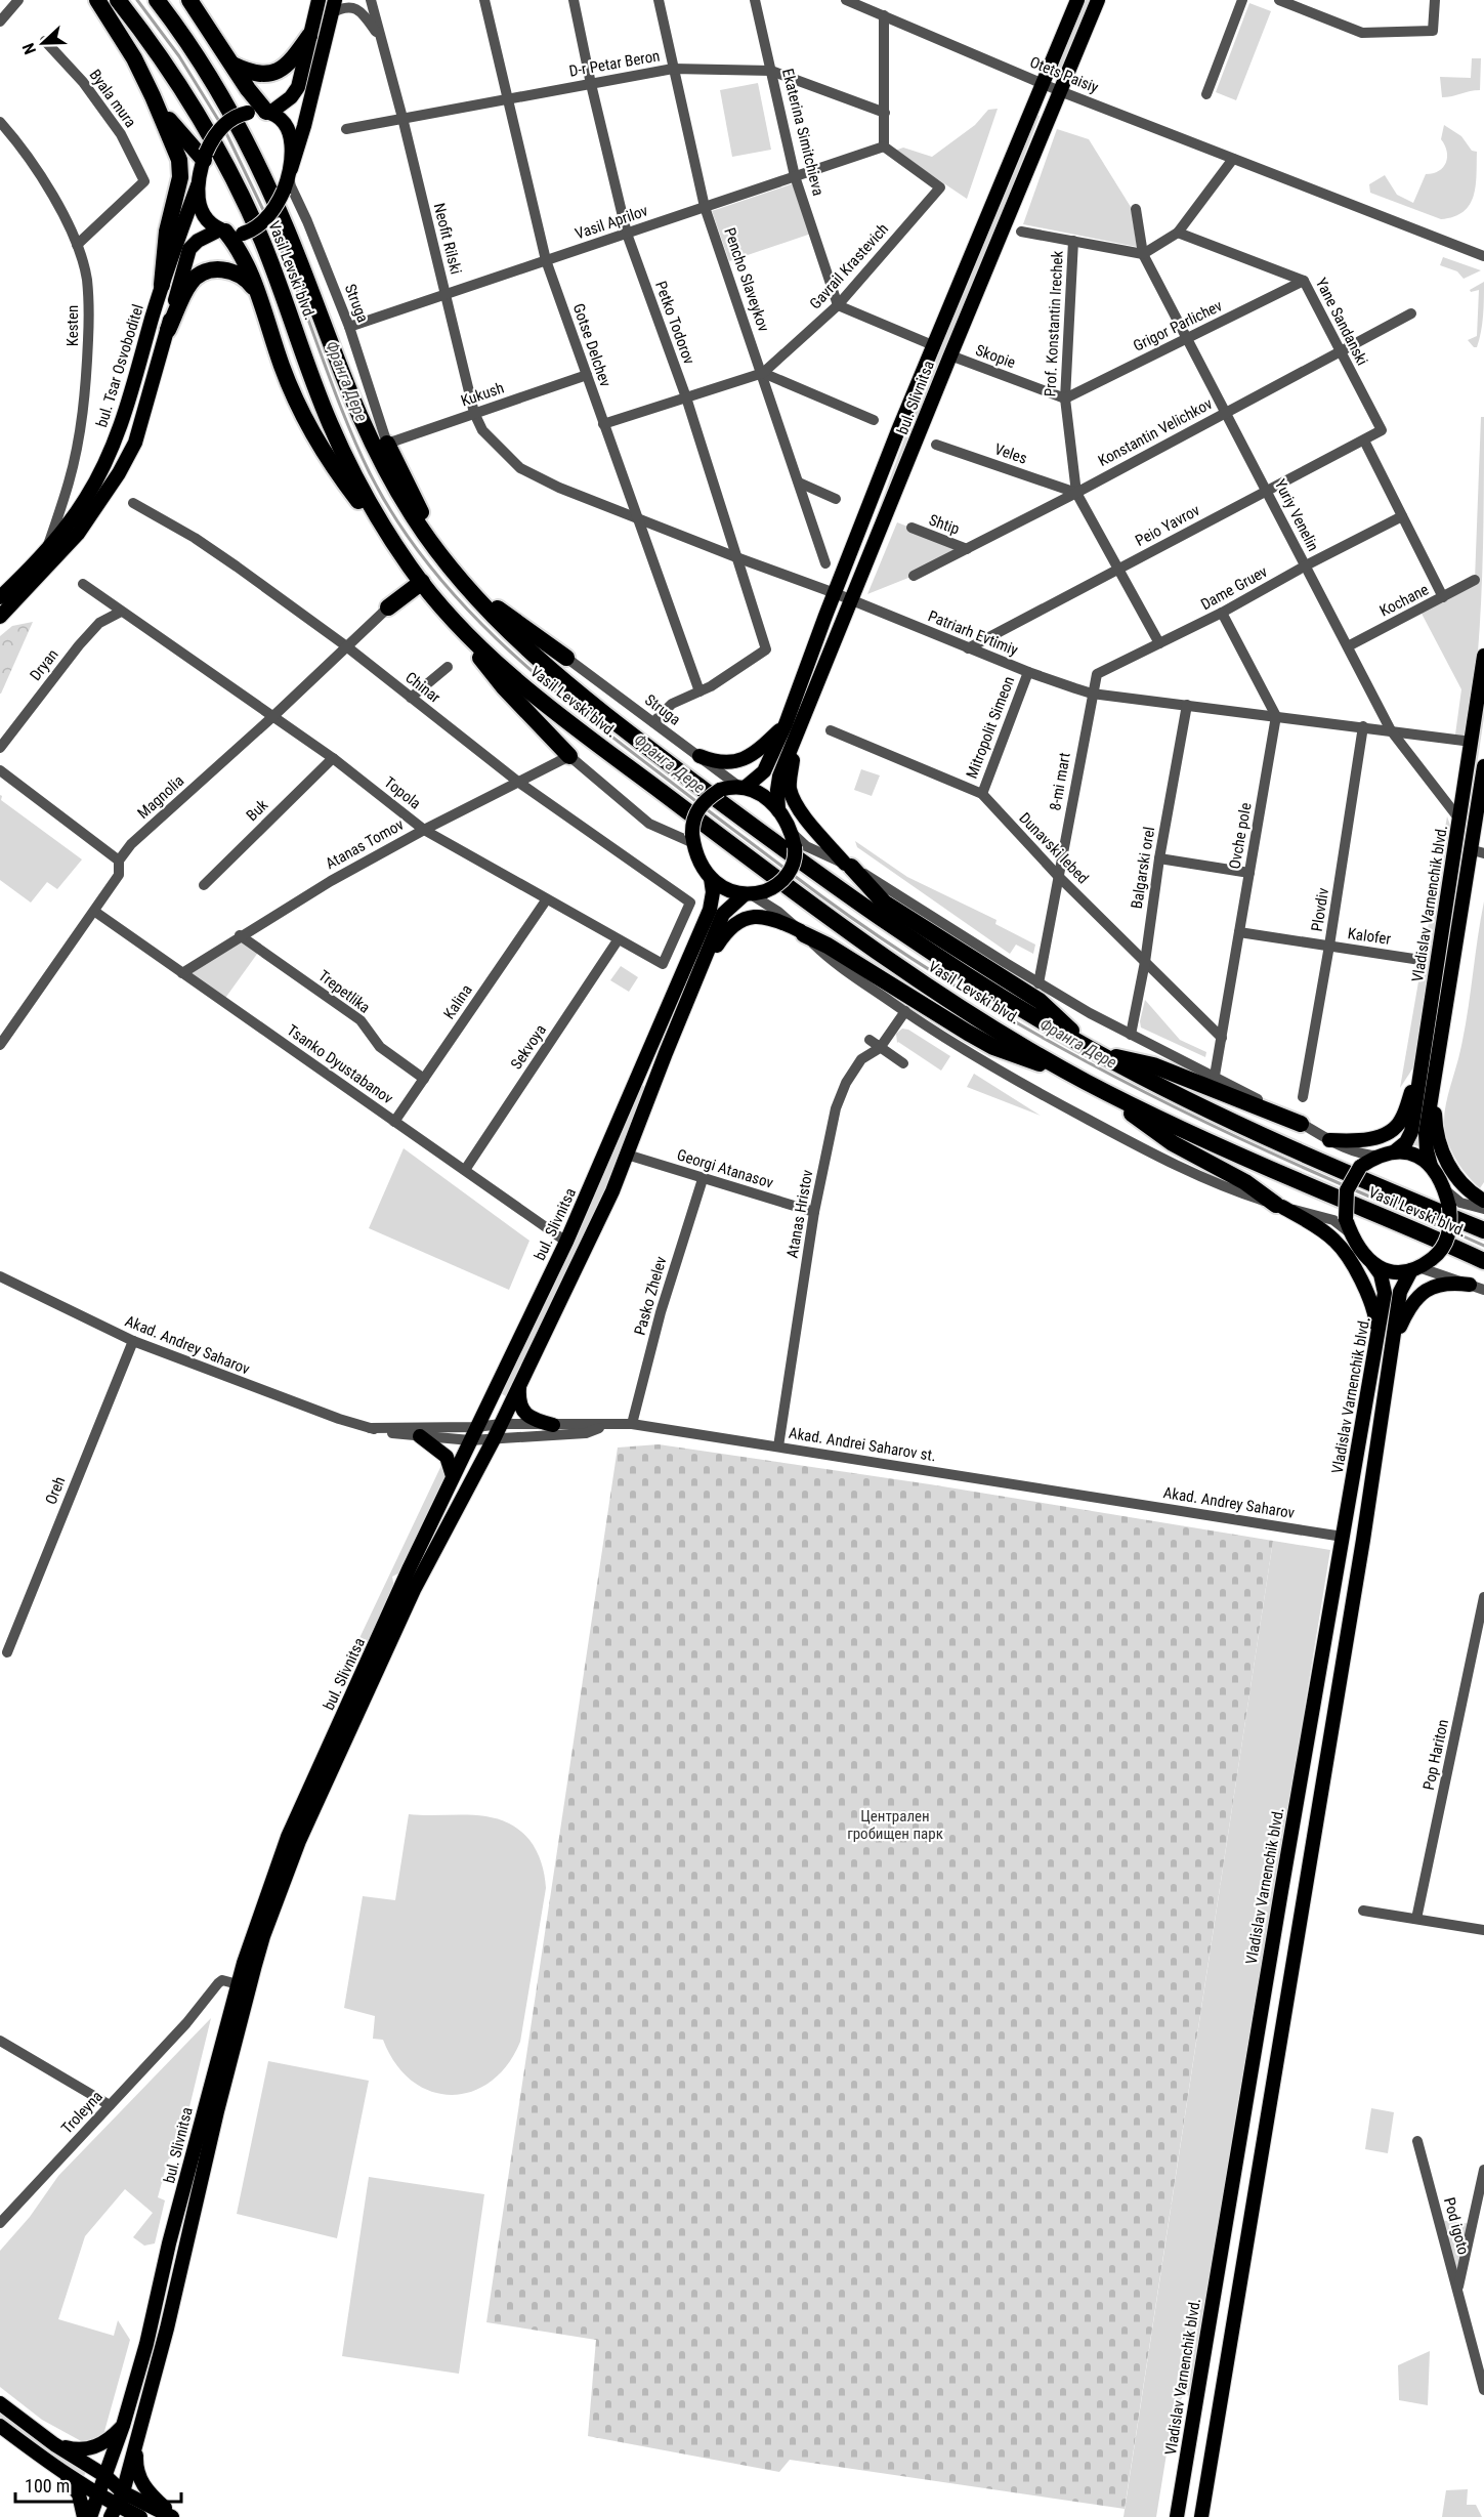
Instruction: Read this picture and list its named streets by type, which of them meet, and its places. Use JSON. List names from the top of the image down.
{
  "streets": {
    "highway": ["Vasil Levski blvd."],
    "main road": ["bul. Tsar Osvoboditel", "bul. Slivnitsa", "Vladislav Varnenchik blvd."],
    "street": [
      "D-r Petar Beron",
      "Otets Paisiy",
      "Byala mura",
      "Ekaterina Simitchieva",
      "Vasil Aprilov",
      "Neofit Rilski",
      "Gavrail Krastevich",
      "Pencho Slaveykov",
      "Struga",
      "Yane Sandanski",
      "Petko Todorov",
      "Prof. Konstantin Irechek",
      "Kesten",
      "Grigor Parlichev",
      "Gotse Delchev",
      "Skopie",
      "Kukush",
      "Konstantin Velichkov",
      "Veles",
      "Yuriy Venelin",
      "Shtip",
      "Peio Yavrov",
      "Dame Gruev",
      "Kochane",
      "Patriarh Evtimiy",
      "Dryan",
      "Chinar",
      "Mitropolit Simeon",
      "8-mi mart",
      "Topola",
      "Magnolia",
      "Buk",
      "Ovche pole",
      "Atanas Tomov",
      "Dunavski lebed",
      "Balgarski orel",
      "Plovdiv",
      "Kalofer",
      "Trepetlika",
      "Kalina",
      "Sekvoya",
      "Tsanko Dyustabanov",
      "Georgi Atanasov",
      "Atanas Hristov",
      "Pasko Zhelev",
      "Akad. Andrey Saharov",
      "Akad. Andrei Saharov st.",
      "Oreh",
      "Pop Hariton",
      "Troleyna",
      "Pod igoto"
    ]
  },
  "crossings": [
    ["D-r Petar Beron", "Ekaterina Simitchieva"],
    ["D-r Petar Beron", "Neofit Rilski"],
    ["D-r Petar Beron", "Pencho Slaveykov"],
    ["D-r Petar Beron", "Petko Todorov"],
    ["D-r Petar Beron", "Gotse Delchev"],
    ["Otets Paisiy", "bul. Slivnitsa"],
    ["Byala mura", "Kesten"],
    ["Ekaterina Simitchieva", "Vasil Aprilov"],
    ["Ekaterina Simitchieva", "Gavrail Krastevich"],
    ["Vasil Aprilov", "Neofit Rilski"],
    ["Vasil Aprilov", "Gavrail Krastevich"],
    ["Vasil Aprilov", "Pencho Slaveykov"],
    ["Vasil Aprilov", "Struga"],
    ["Vasil Aprilov", "Petko Todorov"],
    ["Vasil Aprilov", "Gotse Delchev"],
    ["Neofit Rilski", "Kukush"],
    ["Neofit Rilski", "Patriarh Evtimiy"],
    ["Gavrail Krastevich", "Pencho Slaveykov"],
    ["Gavrail Krastevich", "Petko Todorov"],
    ["Gavrail Krastevich", "Gotse Delchev"],
    ["Struga", "bul. Tsar Osvoboditel"],
    ["Struga", "Kukush"],
    ["Struga", "bul. Slivnitsa"],
    ["Yane Sandanski", "Grigor Parlichev"],
    ["Yane Sandanski", "Konstantin Velichkov"],
    ["Yane Sandanski", "Peio Yavrov"],
    ["Petko Todorov", "Gotse Delchev"],
    ["Petko Todorov", "Patriarh Evtimiy"],
    ["Prof. Konstantin Irechek", "Grigor Parlichev"],
    ["Prof. Konstantin Irechek", "Skopie"],
    ["Prof. Konstantin Irechek", "Konstantin Velichkov"],
    ["Prof. Konstantin Irechek", "Veles"],
    ["Prof. Konstantin Irechek", "Peio Yavrov"],
    ["Prof. Konstantin Irechek", "Dame Gruev"],
    ["Kesten", "bul. Tsar Osvoboditel"],
    ["Grigor Parlichev", "Skopie"],
    ["Grigor Parlichev", "Yuriy Venelin"],
    ["Gotse Delchev", "Kukush"],
    ["Gotse Delchev", "Patriarh Evtimiy"],
    ["Skopie", "bul. Slivnitsa"],
    ["bul. Slivnitsa", "Patriarh Evtimiy"],
    ["bul. Slivnitsa", "Tsanko Dyustabanov"],
    ["bul. Slivnitsa", "Georgi Atanasov"],
    ["bul. Slivnitsa", "Akad. Andrey Saharov"],
    ["bul. Slivnitsa", "Troleyna"],
    ["Konstantin Velichkov", "Veles"],
    ["Konstantin Velichkov", "Yuriy Venelin"],
    ["Konstantin Velichkov", "Shtip"],
    ["Yuriy Venelin", "Peio Yavrov"],
    ["Yuriy Venelin", "Dame Gruev"],
    ["Yuriy Venelin", "Kochane"],
    ["Yuriy Venelin", "Patriarh Evtimiy"],
    ["Yuriy Venelin", "Vladislav Varnenchik blvd."],
    ["Peio Yavrov", "Patriarh Evtimiy"],
    ["Dame Gruev", "Patriarh Evtimiy"],
    ["Dame Gruev", "8-mi mart"],
    ["Patriarh Evtimiy", "Mitropolit Simeon"],
    ["Patriarh Evtimiy", "8-mi mart"],
    ["Patriarh Evtimiy", "Ovche pole"],
    ["Patriarh Evtimiy", "Balgarski orel"],
    ["Patriarh Evtimiy", "Vladislav Varnenchik blvd."],
    ["Patriarh Evtimiy", "Plovdiv"],
    ["Dryan", "Topola"],
    ["Chinar", "Topola"],
    ["Chinar", "Magnolia"],
    ["Chinar", "Atanas Tomov"],
    ["Mitropolit Simeon", "Dunavski lebed"],
    ["8-mi mart", "Dunavski lebed"],
    ["Topola", "Magnolia"],
    ["Topola", "Buk"],
    ["Topola", "Atanas Tomov"],
    ["Topola", "Kalina"],
    ["Topola", "Sekvoya"],
    ["Magnolia", "Tsanko Dyustabanov"],
    ["Ovche pole", "Dunavski lebed"],
    ["Ovche pole", "Kalofer"],
    ["Atanas Tomov", "Trepetlika"],
    ["Atanas Tomov", "Tsanko Dyustabanov"],
    ["Dunavski lebed", "Balgarski orel"],
    ["Vladislav Varnenchik blvd.", "Akad. Andrey Saharov"],
    ["Plovdiv", "Kalofer"],
    ["Trepetlika", "Kalina"],
    ["Kalina", "Tsanko Dyustabanov"],
    ["Sekvoya", "Tsanko Dyustabanov"],
    ["Georgi Atanasov", "Atanas Hristov"],
    ["Georgi Atanasov", "Pasko Zhelev"],
    ["Atanas Hristov", "Akad. Andrey Saharov"],
    ["Atanas Hristov", "Akad. Andrei Saharov st."],
    ["Pasko Zhelev", "Akad. Andrei Saharov st."],
    ["Akad. Andrey Saharov", "Akad. Andrei Saharov st."],
    ["Akad. Andrey Saharov", "Oreh"]
  ],
  "water": ["Франга Дере"],
  "parks": ["Централен гробищен парк"],
  "scale_bar": "100 m",
  "north": "left"
}
